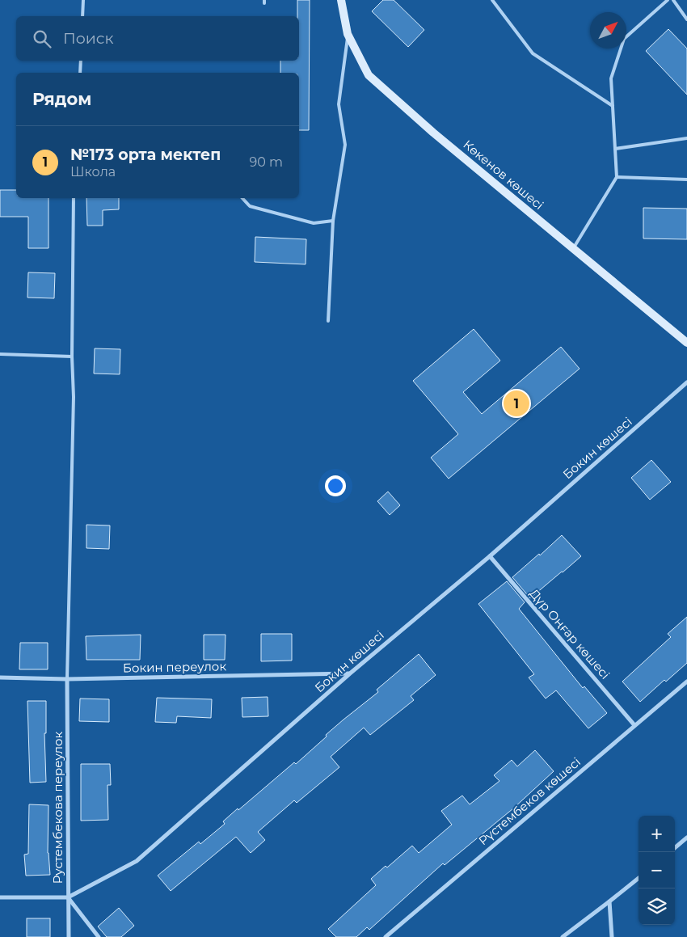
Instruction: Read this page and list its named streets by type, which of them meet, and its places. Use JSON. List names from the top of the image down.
{
  "streets": {
    "street": [
      "Көкенов көшесі",
      "Бокин көшесі",
      "Дүр Оңғар көшесі",
      "Бокин переулок",
      "Рүстембеков көшесі",
      "Рустембекова переулок"
    ]
  },
  "crossings": [
    ["Бокин көшесі", "Дүр Оңғар көшесі"],
    ["Бокин көшесі", "Бокин переулок"],
    ["Бокин көшесі", "Рустембекова переулок"],
    ["Дүр Оңғар көшесі", "Рүстембеков көшесі"],
    ["Бокин переулок", "Рустембекова переулок"]
  ],
  "north": "top right",
  "page": {
    "search": "Поиск",
    "heading": "Рядом",
    "list": [
      {
        "mark": "1",
        "name": "№173 орта мектеп",
        "note": "Школа",
        "value": "90 m"
      }
    ],
    "pins": "1",
    "map_buttons": ["+", "−"]
  }
}
